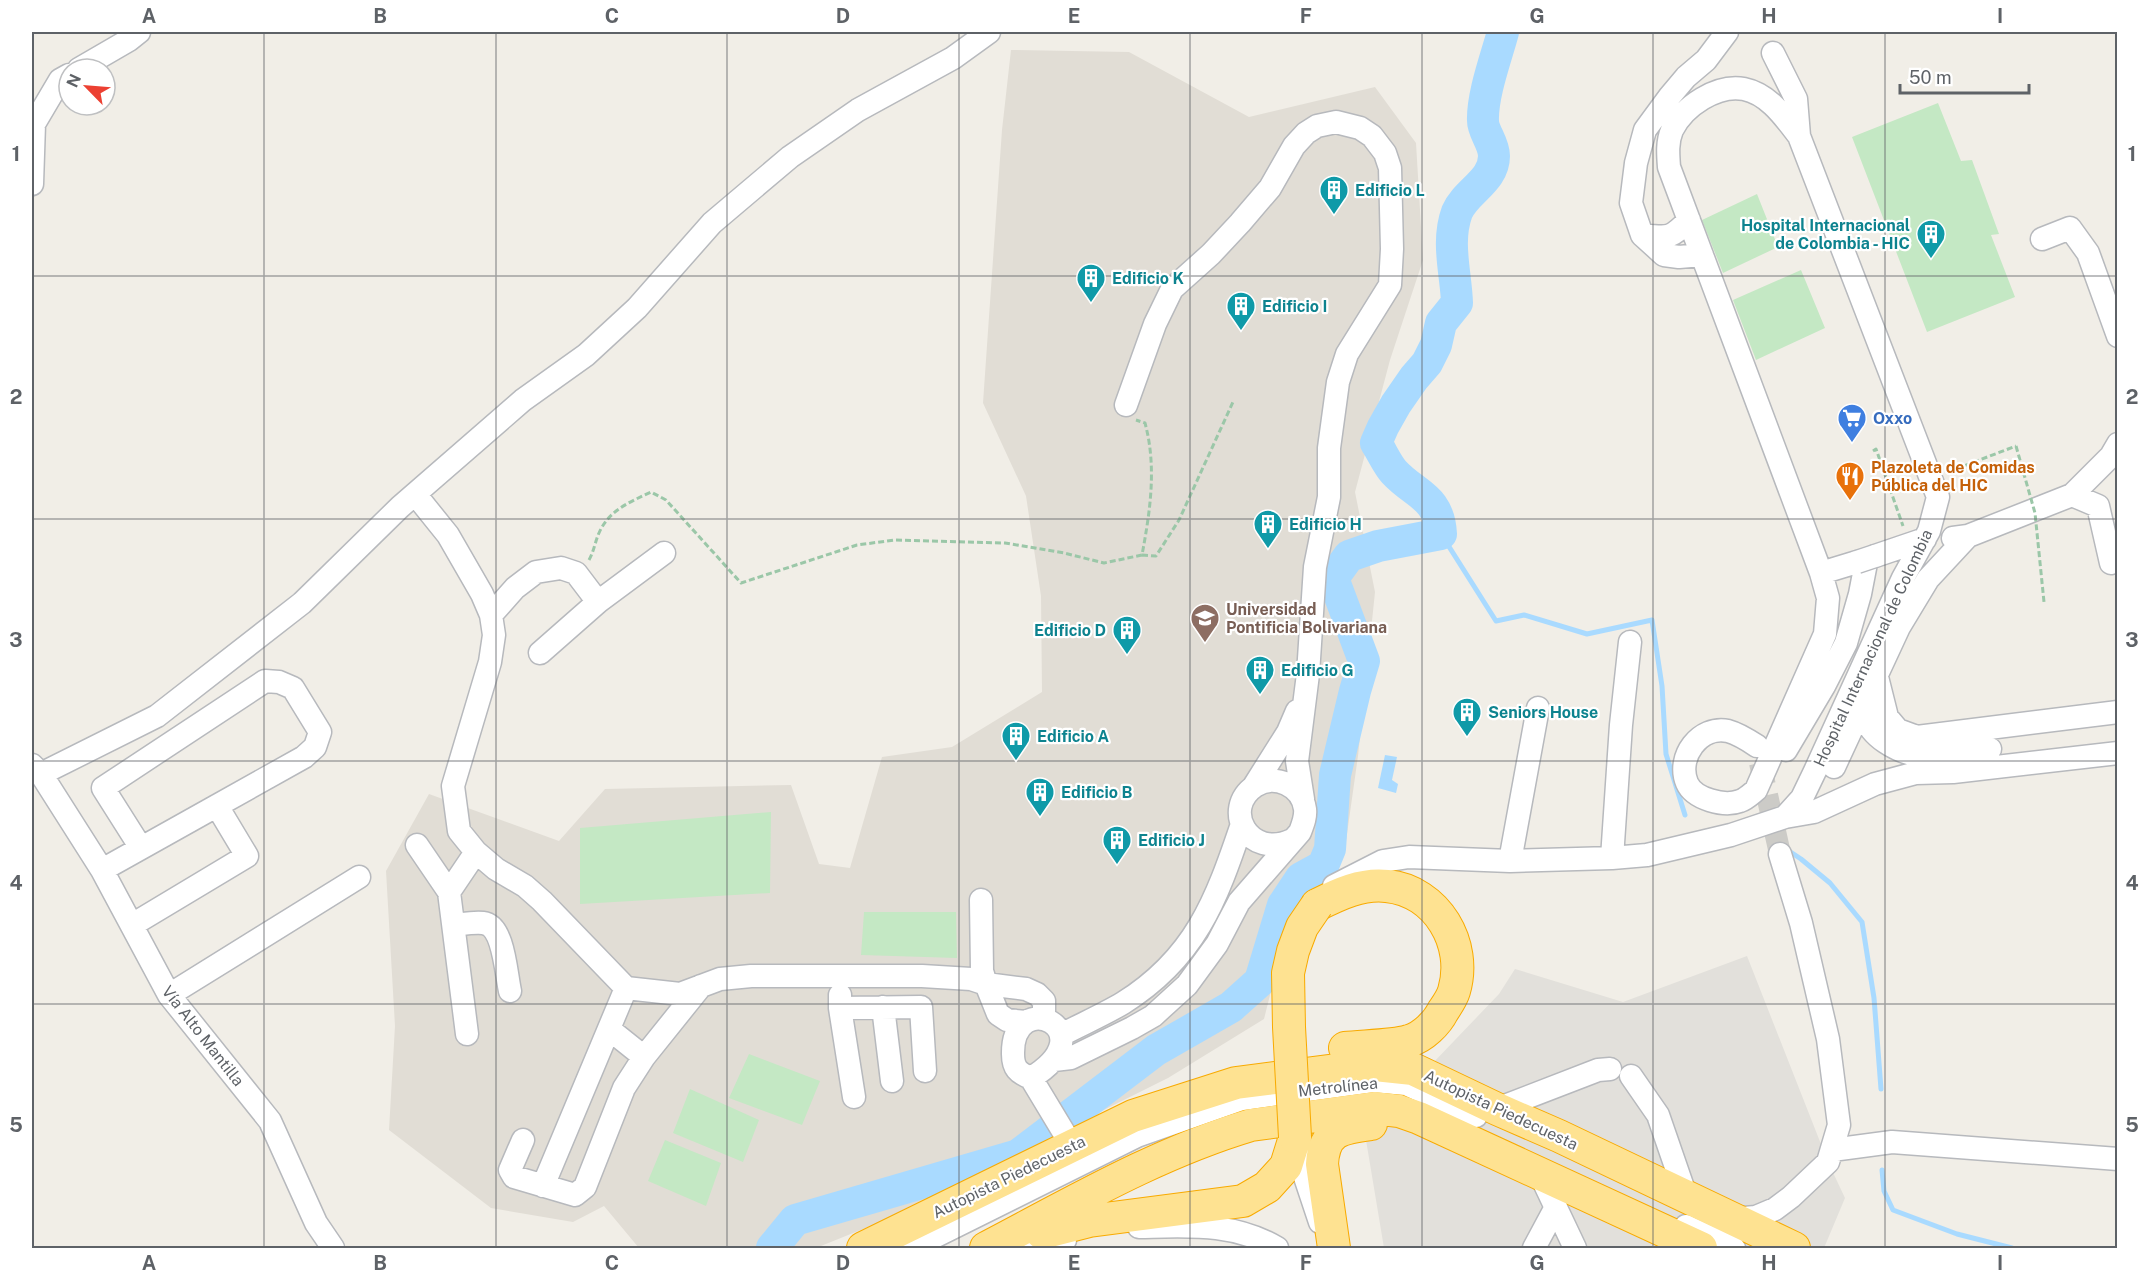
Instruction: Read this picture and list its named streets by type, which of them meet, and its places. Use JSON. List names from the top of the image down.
{
  "streets": {
    "highway": ["Autopista Piedecuesta"],
    "street": ["Hospital Internacional de Colombia", "Vía Alto Mantilla", "Metrolínea"]
  },
  "crossings": [
    ["Metrolínea", "Autopista Piedecuesta"]
  ],
  "places": {
    "building": [
      "Edificio L",
      "Hospital Internacional de Colombia - HIC",
      "Edificio K",
      "Edificio I",
      "Edificio H",
      "Edificio D",
      "Edificio G",
      "Seniors House",
      "Edificio A",
      "Edificio B",
      "Edificio J"
    ],
    "supermarket": ["Oxxo"],
    "restaurant": ["Plazoleta de Comidas Pública del HIC"],
    "school or university": ["Universidad Pontificia Bolivariana"]
  },
  "scale_bar": "50 m",
  "north": "top left",
  "grid": {
    "columns": [
      "A",
      "B",
      "C",
      "D",
      "E",
      "F",
      "G",
      "H",
      "I"
    ],
    "rows": [
      "1",
      "2",
      "3",
      "4",
      "5"
    ]
  }
}
